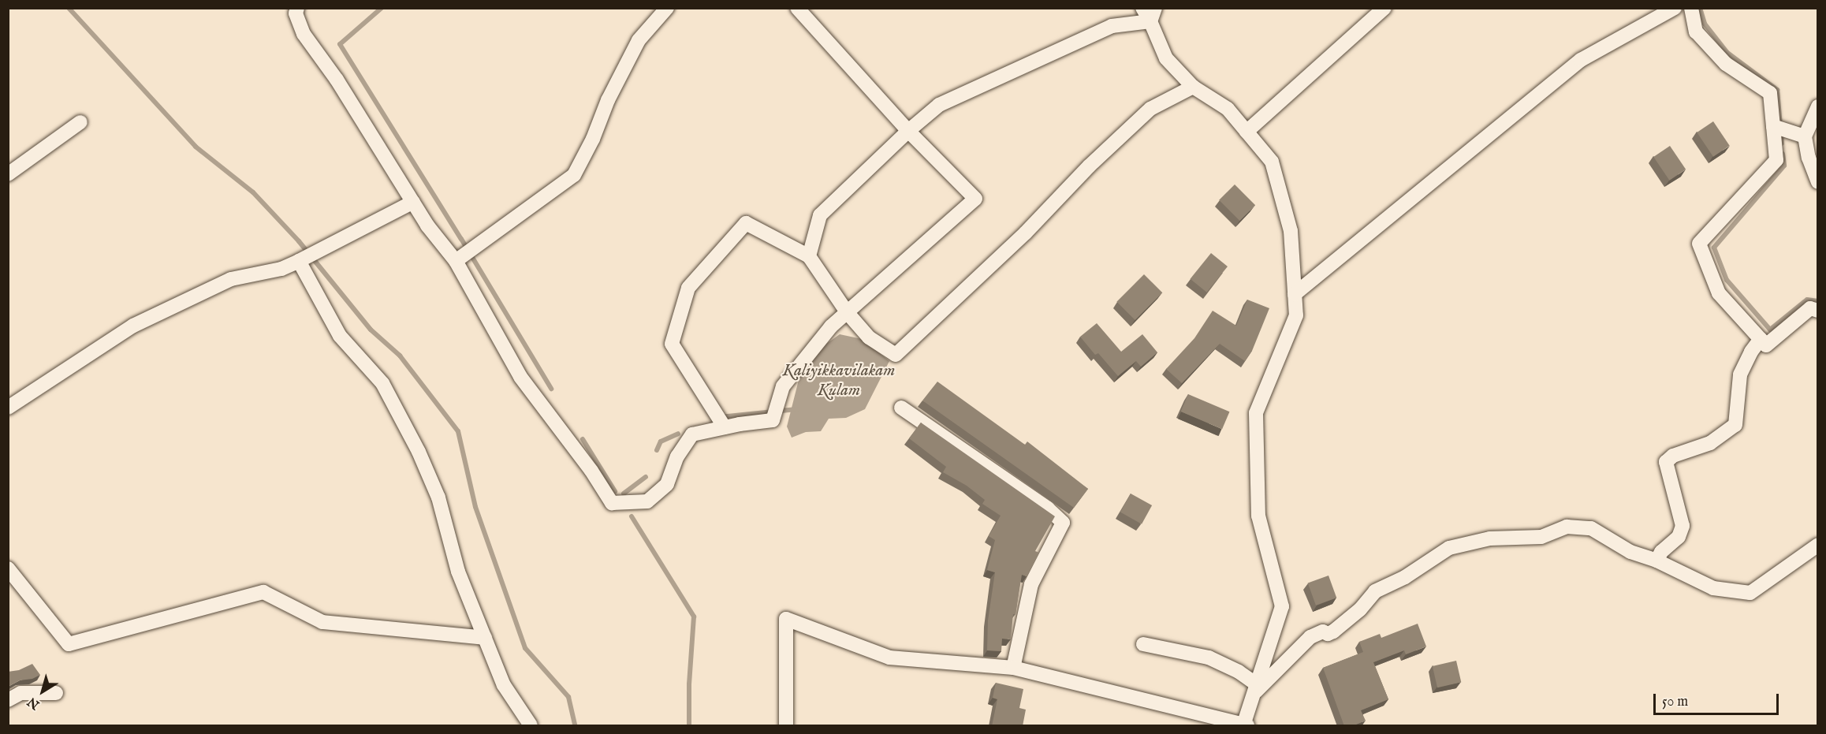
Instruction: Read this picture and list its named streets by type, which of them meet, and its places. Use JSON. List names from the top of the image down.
{
  "water": ["Kaliyikkavilakam Kulam"],
  "scale_bar": "50 m",
  "north": "bottom left"
}
